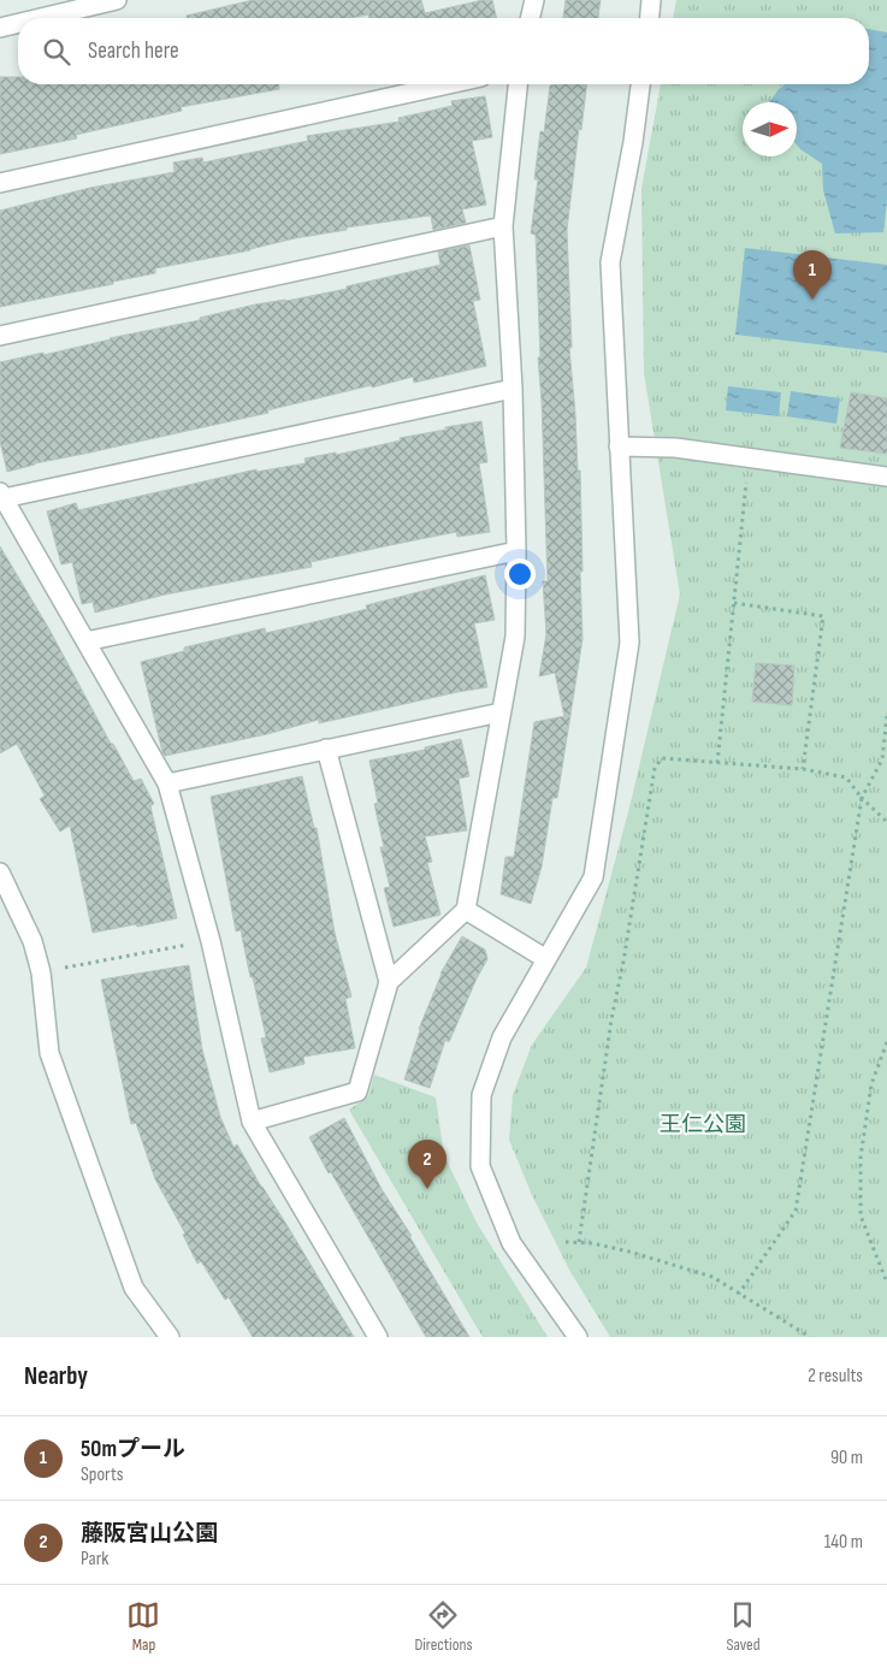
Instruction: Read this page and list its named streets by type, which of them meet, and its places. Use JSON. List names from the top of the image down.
{
  "parks": ["王仁公園"],
  "north": "right",
  "page": {
    "search": "Search here",
    "pins": ["1", "2"],
    "heading": ["Nearby", "2 results"],
    "list": [
      {
        "mark": "1",
        "name": "50mプール",
        "note": "Sports",
        "value": "90 m"
      },
      {
        "mark": "2",
        "name": "藤阪宮山公園",
        "note": "Park",
        "value": "140 m"
      }
    ],
    "nav": ["Map", "Directions", "Saved"]
  }
}
